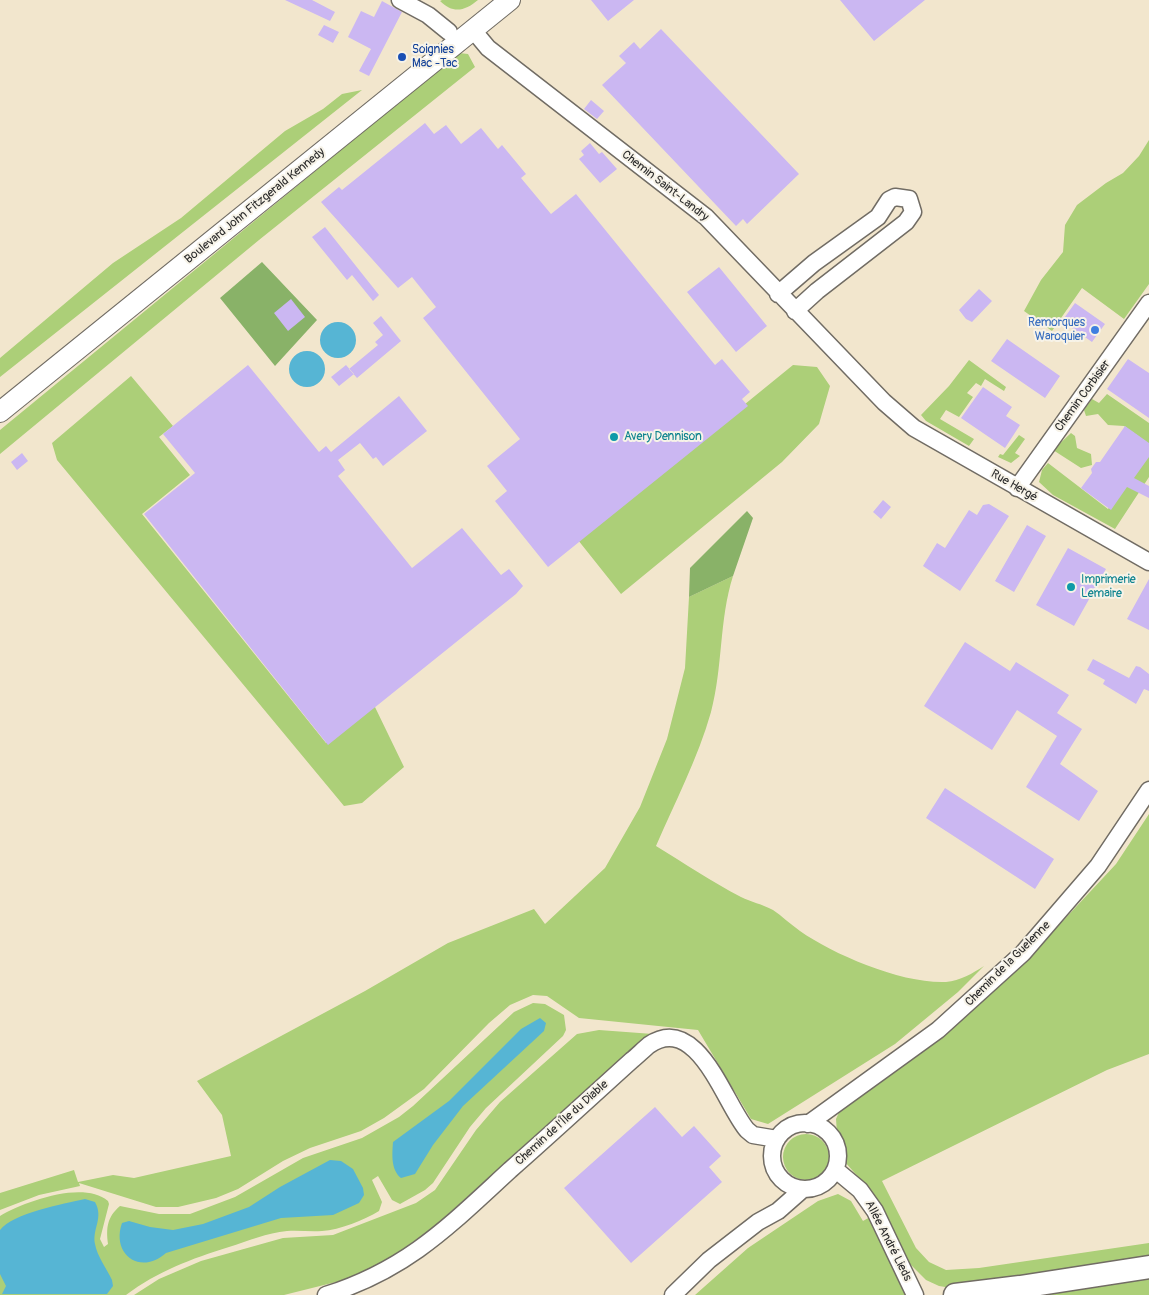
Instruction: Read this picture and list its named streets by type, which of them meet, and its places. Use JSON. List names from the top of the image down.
{
  "streets": {
    "main road": ["Boulevard John Fitzgerald Kennedy"],
    "street": [
      "Chemin Saint-Landry",
      "Chemin Corbisier",
      "Rue Hergé",
      "Chemin de la Guelenne",
      "Chemin de l'Île du Diable",
      "Allée André Lieds"
    ]
  },
  "crossings": [
    ["Chemin Saint-Landry", "Boulevard John Fitzgerald Kennedy"],
    ["Chemin Saint-Landry", "Rue Hergé"],
    ["Chemin Corbisier", "Rue Hergé"],
    ["Chemin de la Guelenne", "Chemin de l'Île du Diable"],
    ["Chemin de la Guelenne", "Allée André Lieds"],
    ["Chemin de l'Île du Diable", "Allée André Lieds"]
  ],
  "places": [
    "Soignies Mac -Tac",
    "Remorques Waroquier",
    "Avery Dennison",
    "Imprimerie Lemaire"
  ]
}
